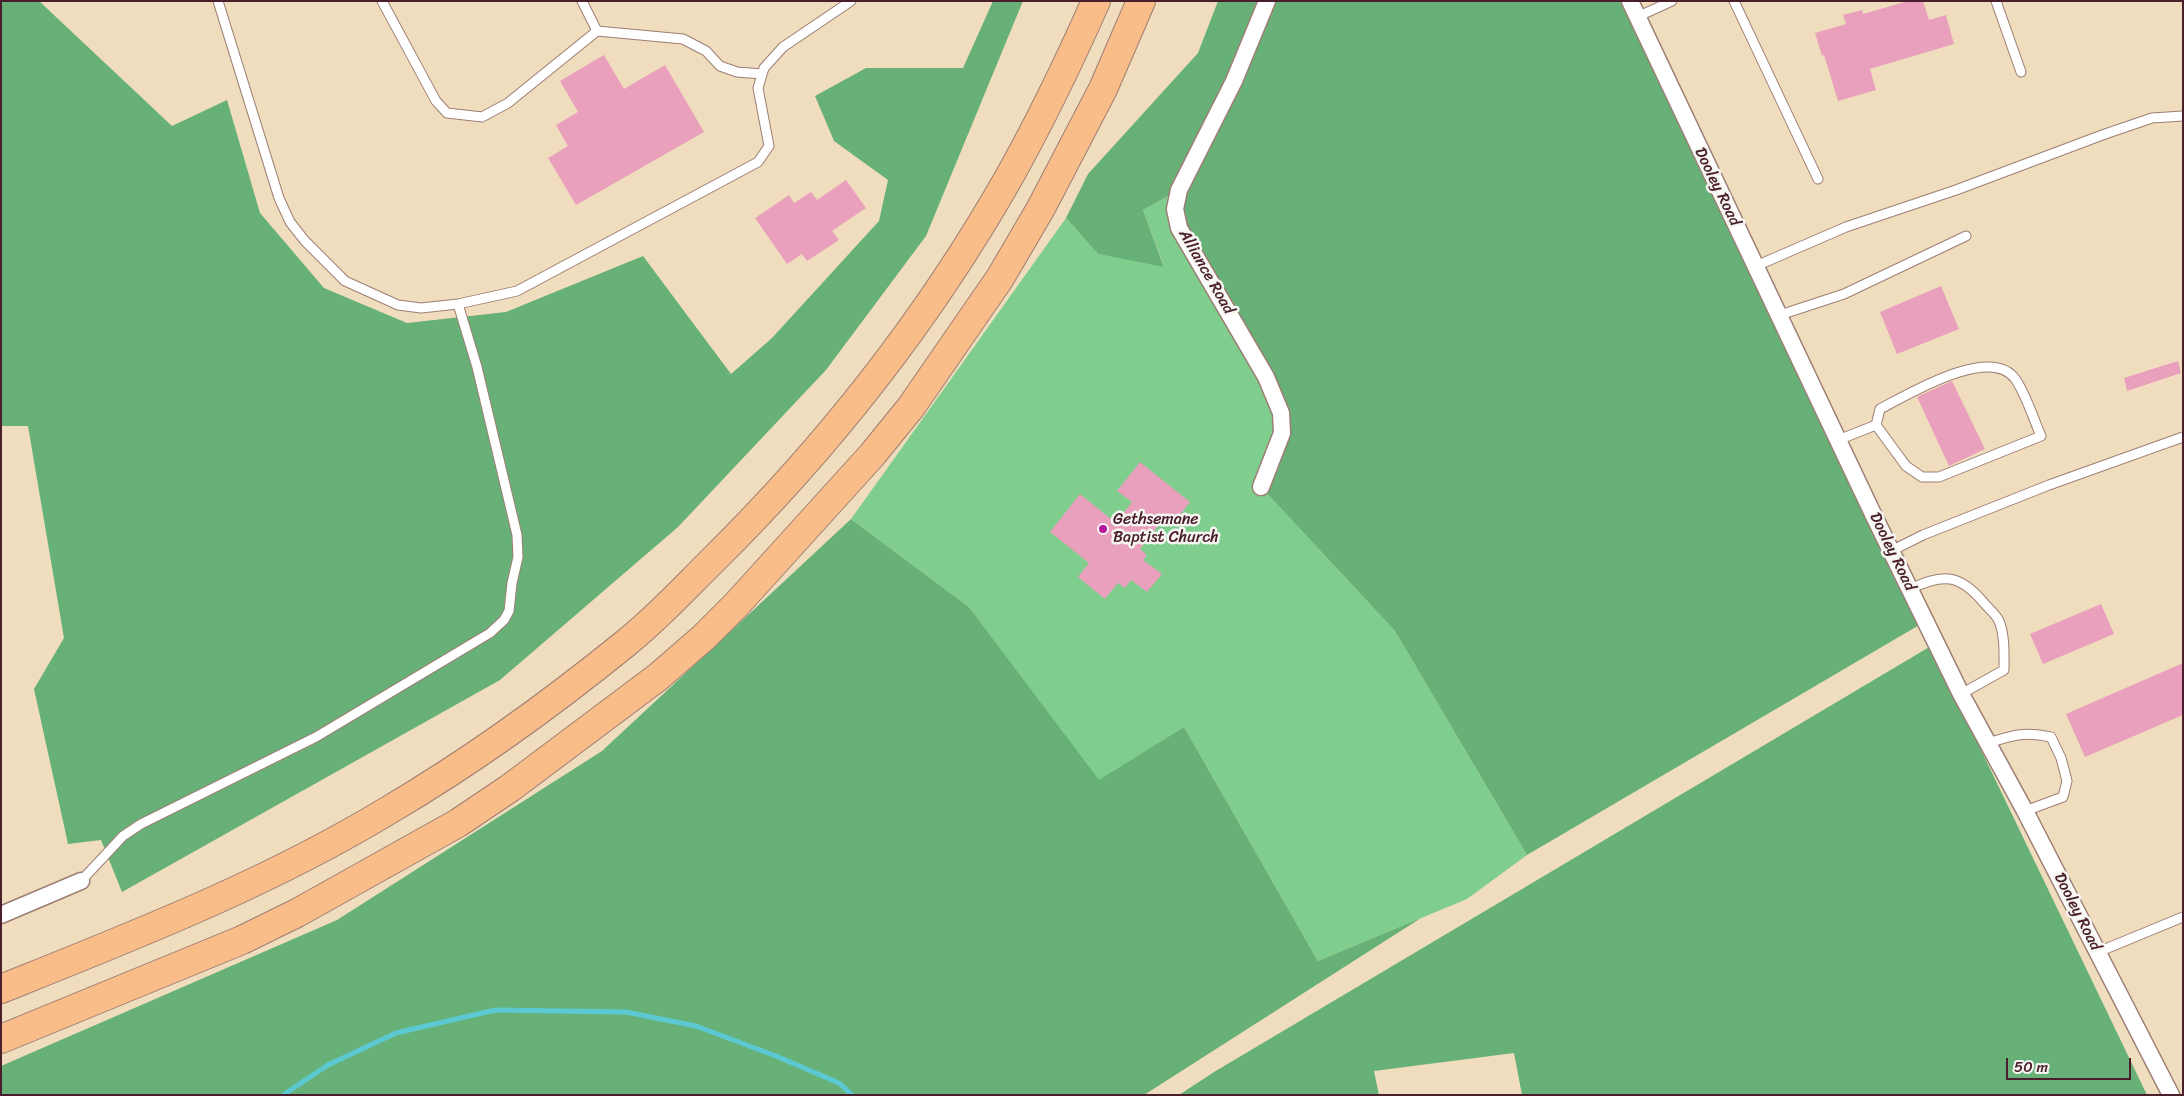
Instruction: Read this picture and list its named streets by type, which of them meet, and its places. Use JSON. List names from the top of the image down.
{
  "streets": {
    "street": ["Dooley Road", "Alliance Road"]
  },
  "places": ["Gethsemane Baptist Church"],
  "scale_bar": "50 m"
}
